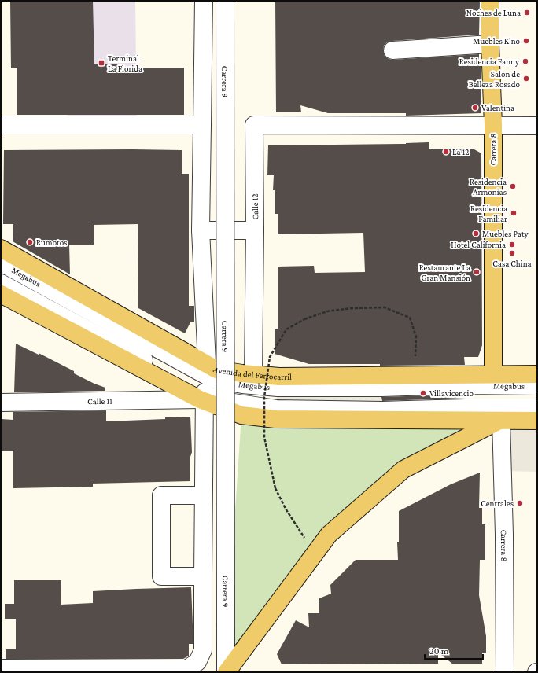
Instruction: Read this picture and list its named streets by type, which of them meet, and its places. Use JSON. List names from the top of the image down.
{
  "streets": {
    "main road": ["Carrera 8", "Avenida del Ferrocarril"],
    "street": [
      "Carrera 9",
      "Calle 12",
      "Megabus",
      "Calle 11"
    ]
  },
  "crossings": [
    ["Carrera 8", "Calle 12"],
    ["Carrera 8", "Avenida del Ferrocarril"],
    ["Megabus", "Calle 11"]
  ],
  "places": {
    "other": [
      "Noches de Luna",
      "Muebles K'no",
      "Residencia Fanny",
      "Salon de Belleza Rosado",
      "Valentina",
      "La 12",
      "Residencia Armonias",
      "Residencia Familiar",
      "Muebles Paty",
      "Rumotos",
      "Hotel California",
      "Casa China",
      "Restaurante La Gran Mansión",
      "Villavicencio",
      "Centrales"
    ],
    "transit": ["Terminal La Florida"]
  },
  "scale_bar": "20 m"
}
